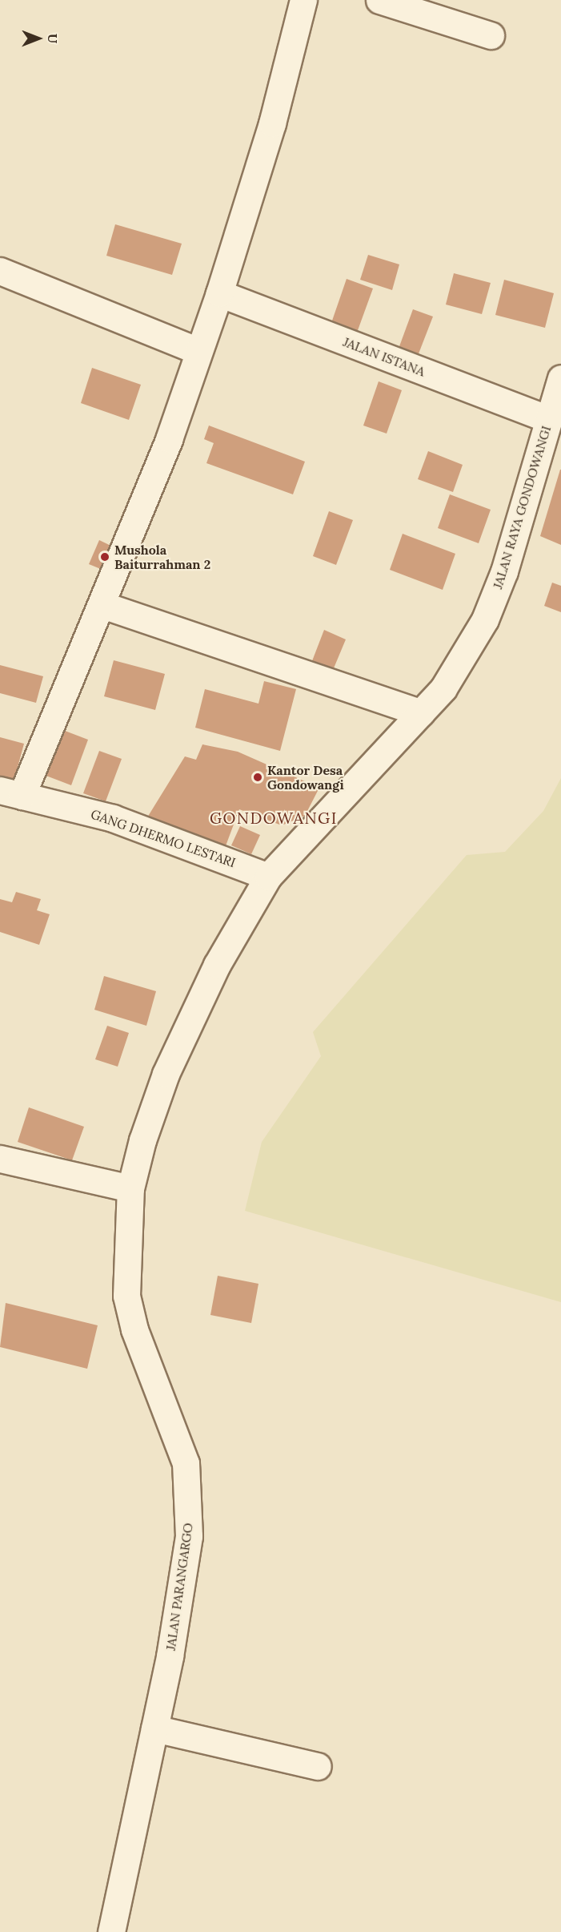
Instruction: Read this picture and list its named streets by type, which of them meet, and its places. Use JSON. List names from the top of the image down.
{
  "streets": {
    "street": [
      "JALAN ISTANA",
      "JALAN RAYA GONDOWANGI",
      "GANG DHERMO LESTARI",
      "JALAN PARANGARGO"
    ]
  },
  "crossings": [
    ["JALAN ISTANA", "JALAN RAYA GONDOWANGI"],
    ["JALAN RAYA GONDOWANGI", "GANG DHERMO LESTARI"],
    ["JALAN RAYA GONDOWANGI", "JALAN PARANGARGO"]
  ],
  "districts": ["GONDOWANGI"],
  "places": ["Mushola Baiturrahman 2", "Kantor Desa Gondowangi"],
  "north": "right"
}
